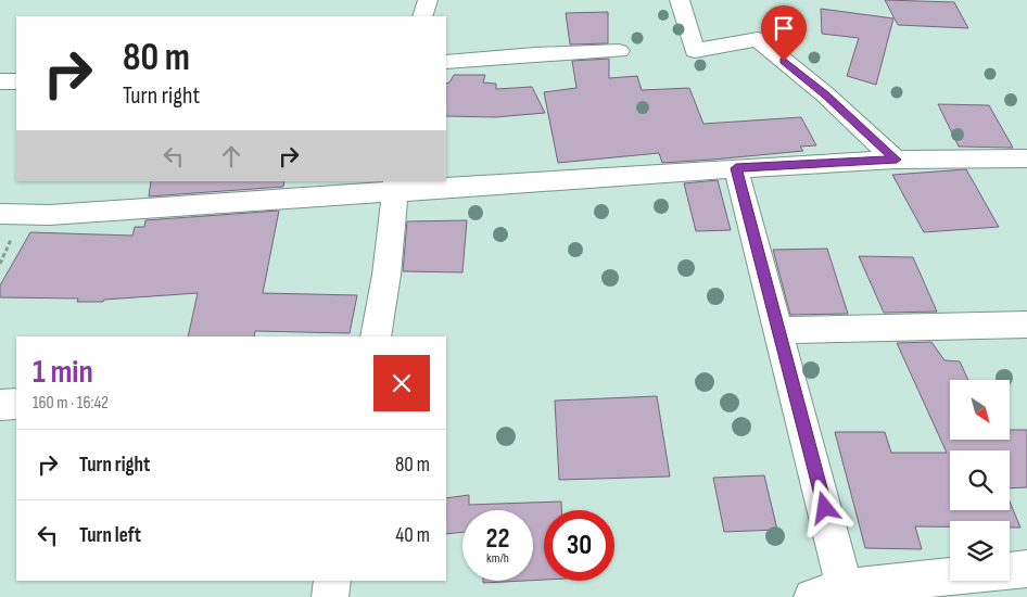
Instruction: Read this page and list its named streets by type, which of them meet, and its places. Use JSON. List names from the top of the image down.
{
  "north": "bottom right",
  "page": {
    "turn": ["80 m", "Turn right"],
    "heading": ["1 min", "160 m · 16:42"],
    "list": [
      {
        "name": "Turn right",
        "value": "80 m"
      },
      {
        "name": "Turn left",
        "value": "40 m"
      }
    ],
    "speed": "22 km/h",
    "limit": "30"
  }
}
